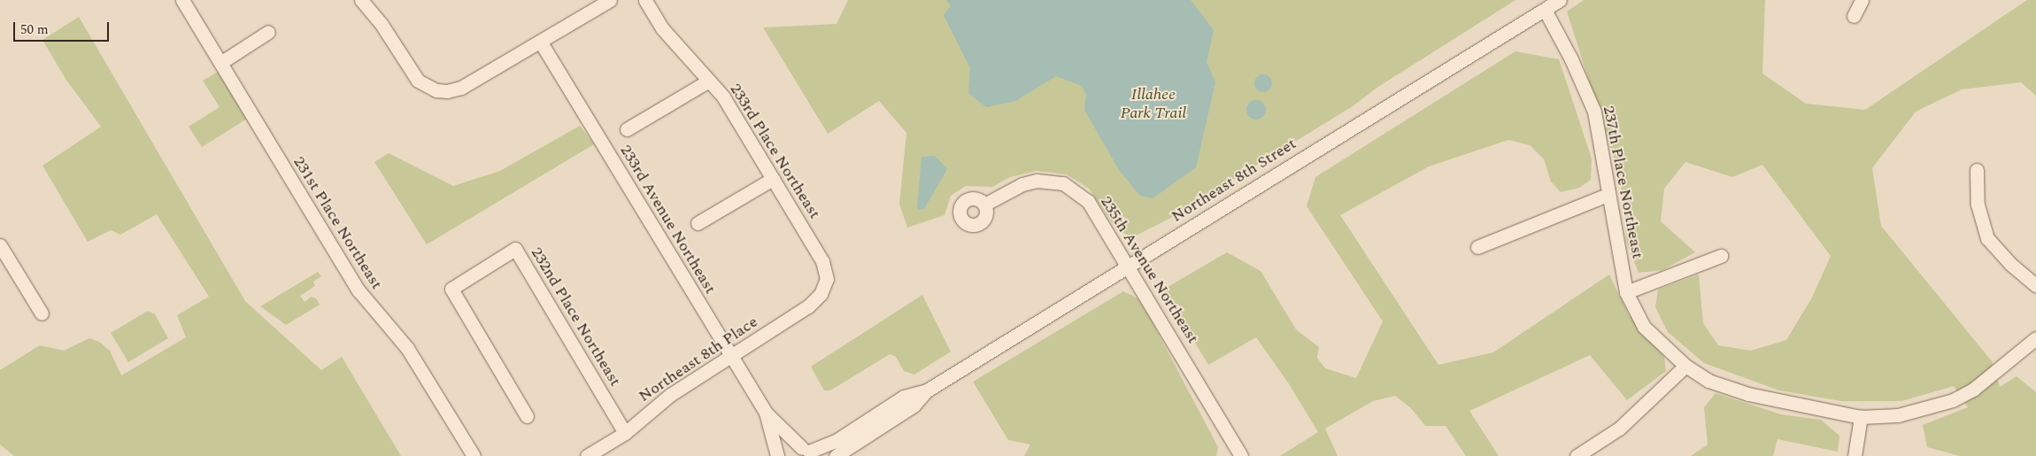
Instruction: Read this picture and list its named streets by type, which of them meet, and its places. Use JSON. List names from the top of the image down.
{
  "streets": {
    "street": [
      "233rd Place Northeast",
      "Northeast 8th Street",
      "237th Place Northeast",
      "233rd Avenue Northeast",
      "231st Place Northeast",
      "235th Avenue Northeast",
      "232nd Place Northeast",
      "Northeast 8th Place"
    ]
  },
  "crossings": [
    ["233rd Place Northeast", "Northeast 8th Place"],
    ["Northeast 8th Street", "237th Place Northeast"],
    ["Northeast 8th Street", "233rd Avenue Northeast"],
    ["Northeast 8th Street", "235th Avenue Northeast"],
    ["233rd Avenue Northeast", "Northeast 8th Place"],
    ["232nd Place Northeast", "Northeast 8th Place"]
  ],
  "parks": ["Illahee Park Trail"],
  "scale_bar": "50 m"
}
